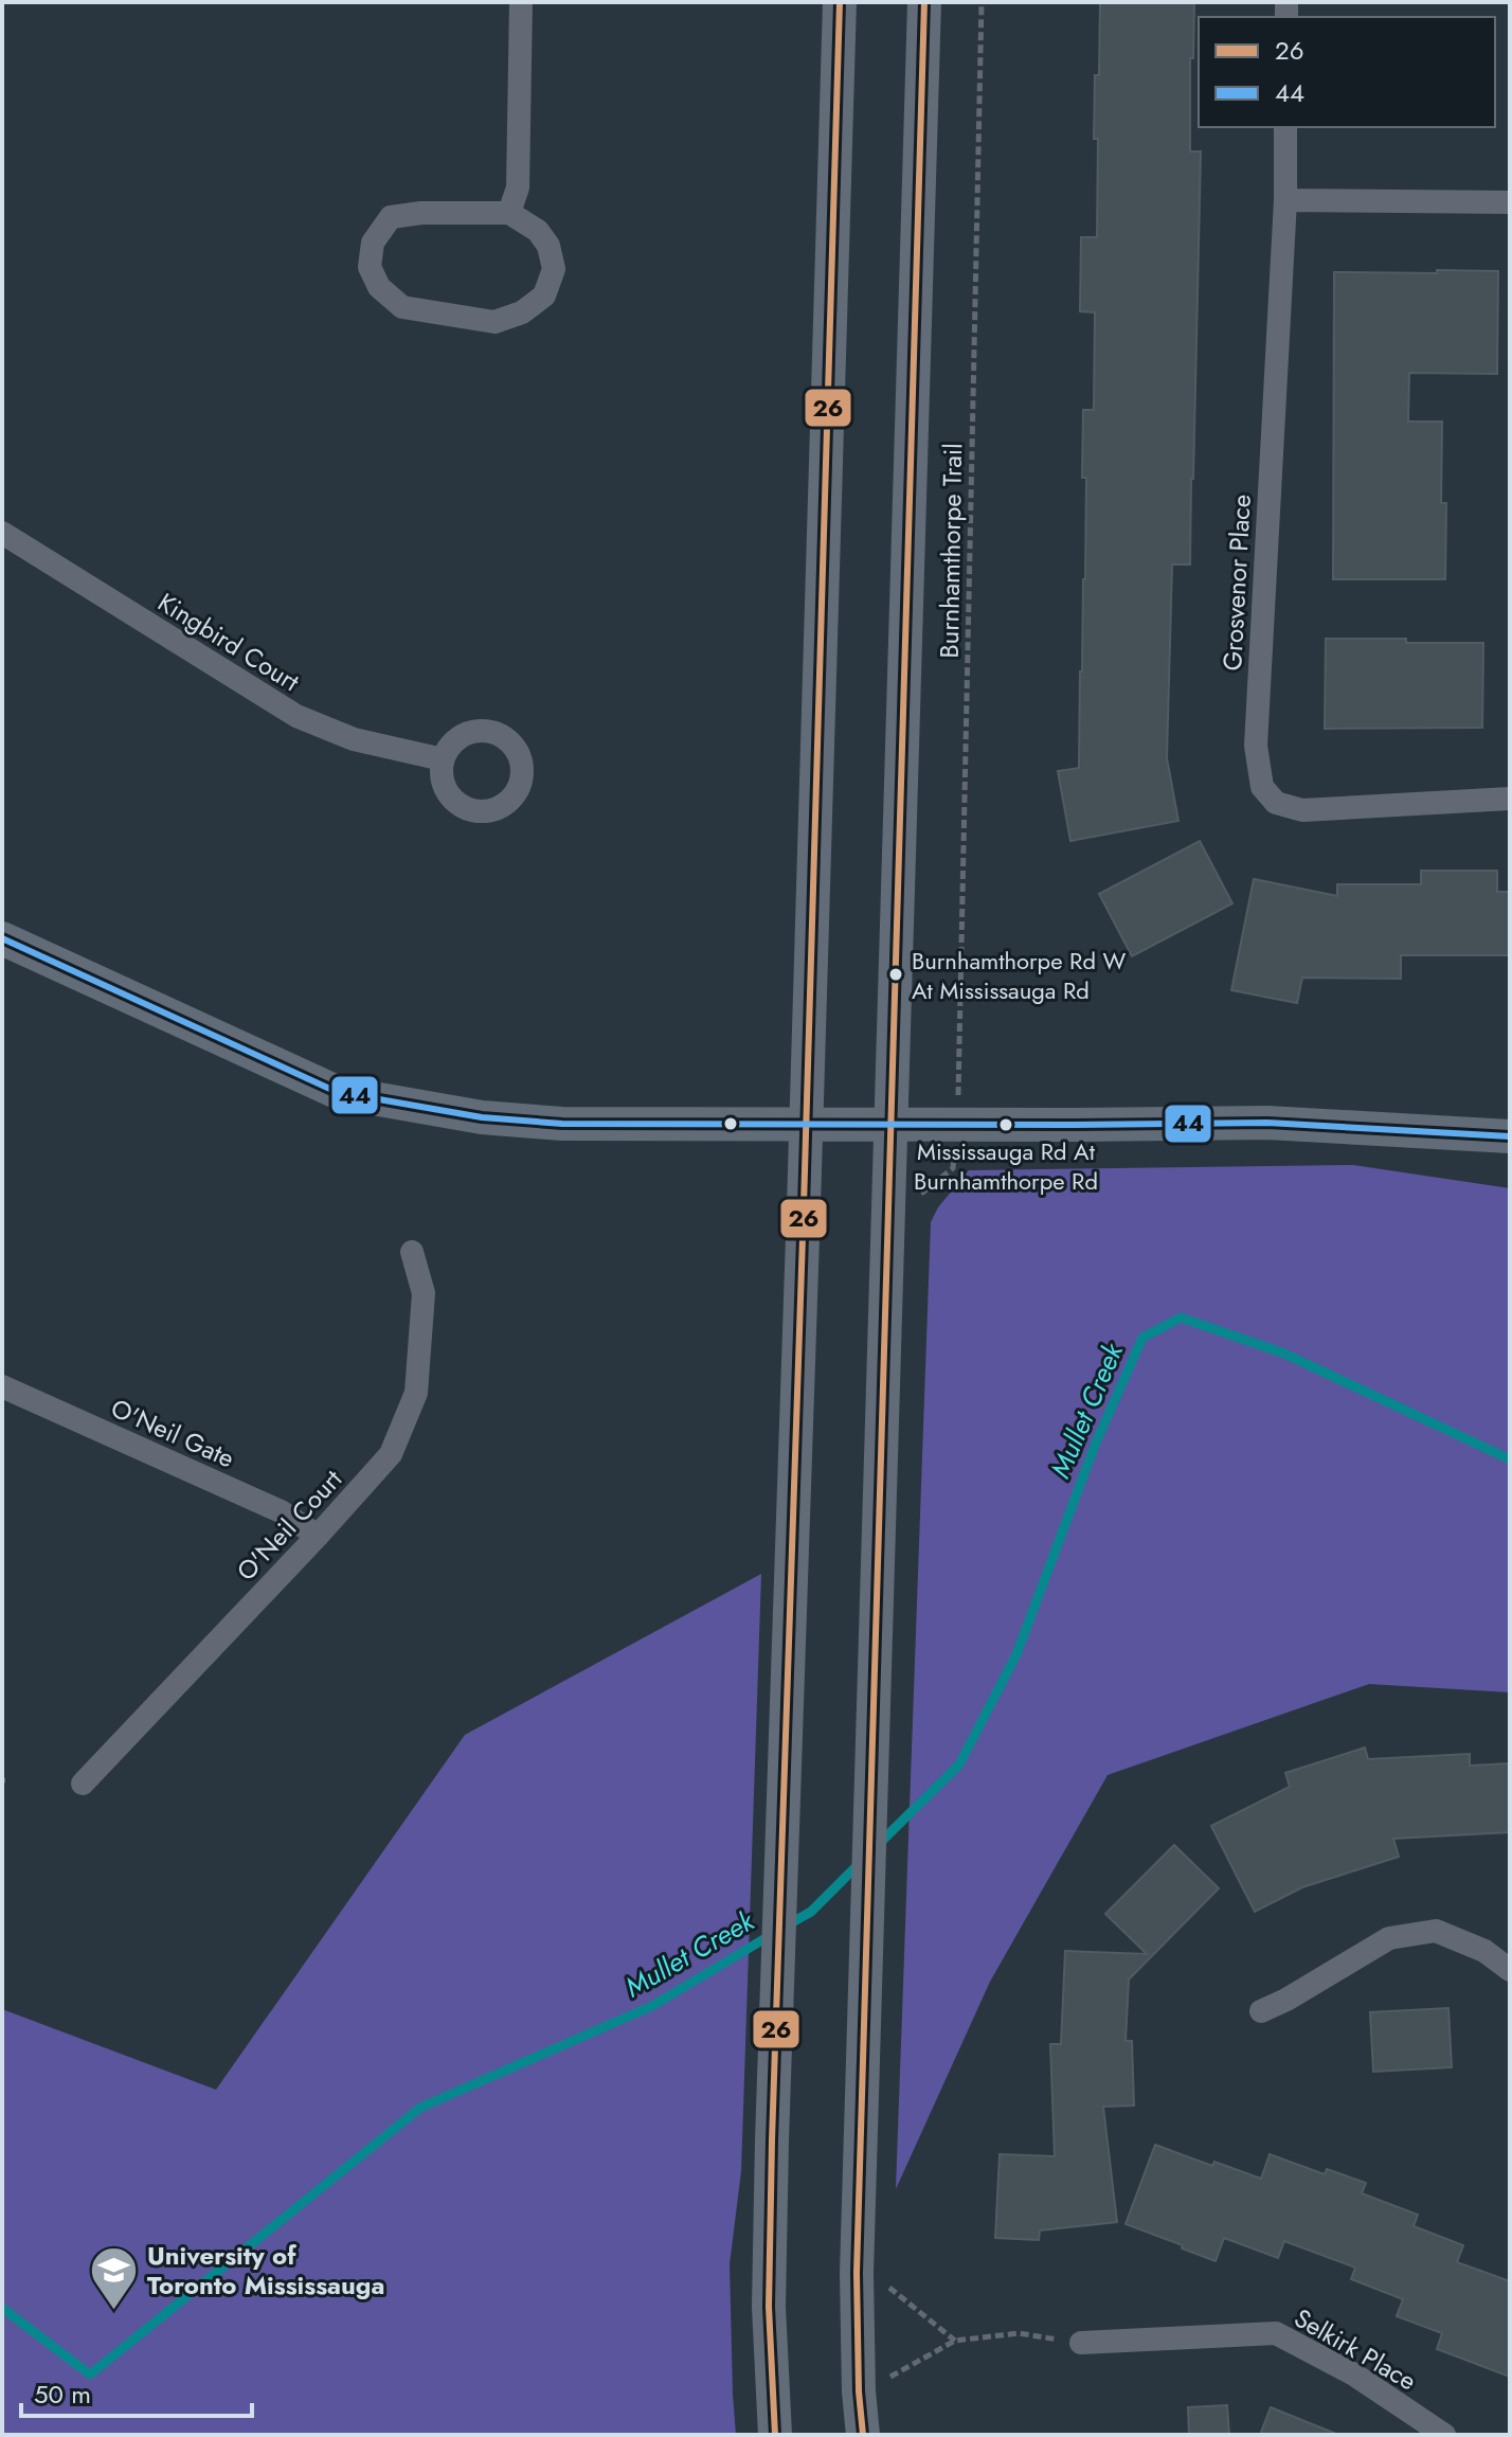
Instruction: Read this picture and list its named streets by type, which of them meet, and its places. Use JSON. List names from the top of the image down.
{
  "streets": {
    "street": [
      "Grosvenor Place",
      "Kingbird Court",
      "O'Neil Gate",
      "O'Neil Court",
      "Selkirk Place"
    ],
    "path": ["Burnhamthorpe Trail"]
  },
  "crossings": [
    ["O'Neil Gate", "O'Neil Court"]
  ],
  "water": ["Mullet Creek"],
  "places": {
    "other": ["Burnhamthorpe Rd W At Mississauga Rd", "Mississauga Rd At Burnhamthorpe Rd"],
    "school or university": ["University of Toronto Mississauga"]
  },
  "lines": ["transit line 26", "transit line 44"],
  "legend": ["26", "44"],
  "scale_bar": "50 m"
}
